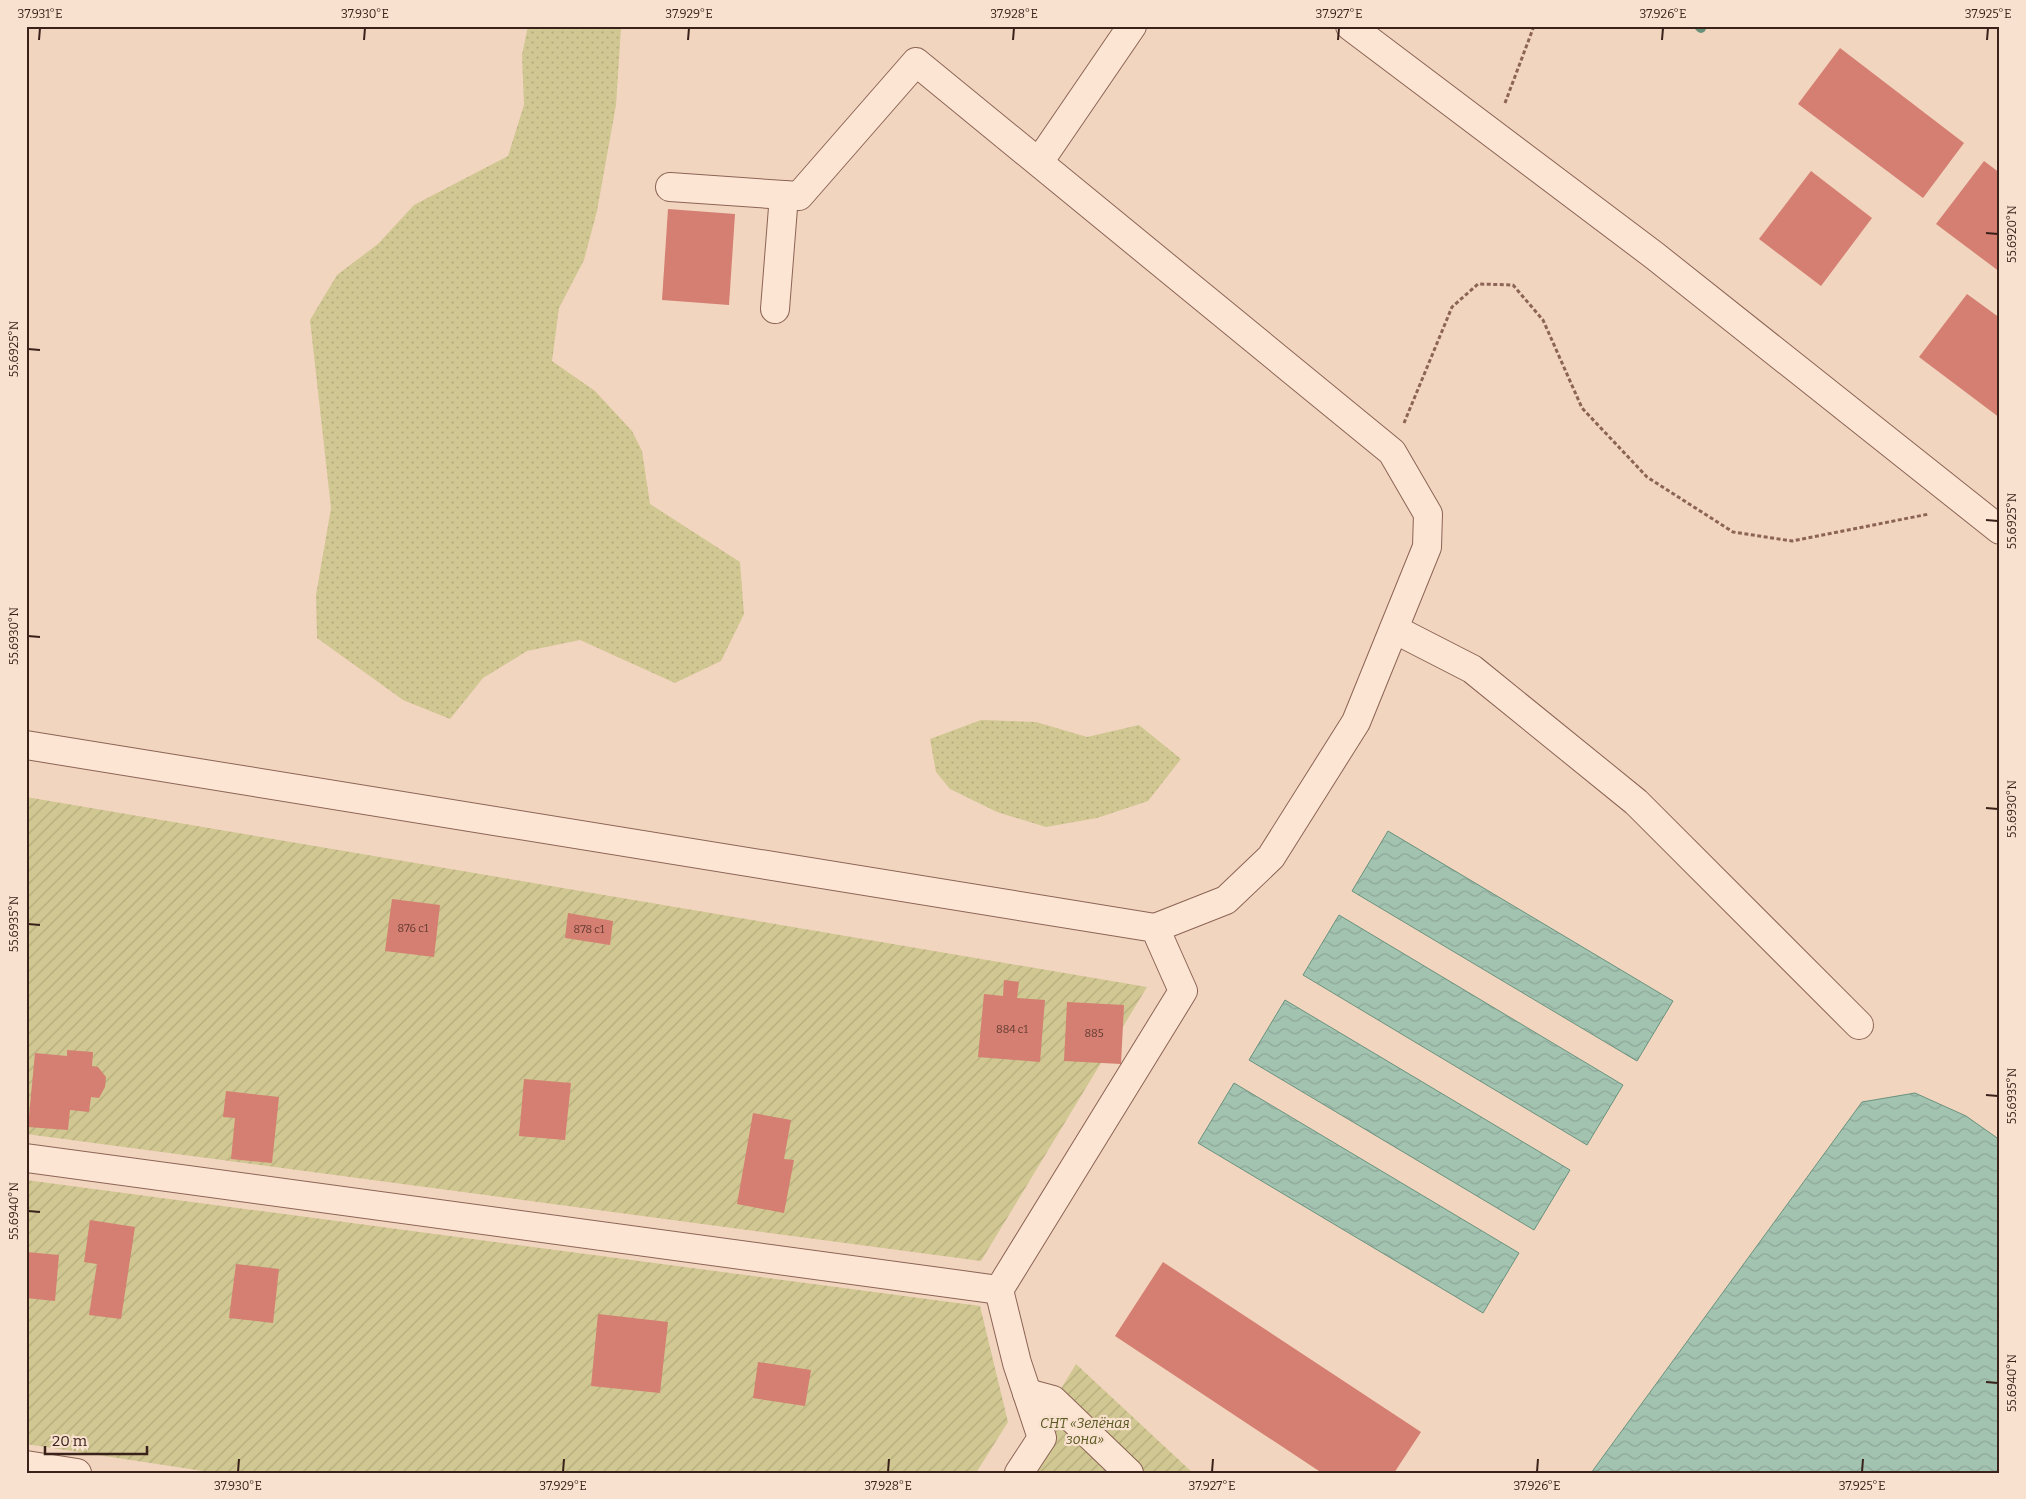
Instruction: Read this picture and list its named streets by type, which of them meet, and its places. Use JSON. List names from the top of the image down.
{
  "parks": ["СНТ «Зелёная зона»"],
  "house_numbers": [
    "876 с1",
    "878 с1",
    "884 с1",
    "885"
  ],
  "scale_bar": "20 m",
  "coordinates": [
    "37.931°E",
    "37.930°E",
    "37.929°E",
    "37.928°E",
    "37.927°E",
    "37.926°E",
    "37.925°E",
    "55.6920°N",
    "55.6925°N",
    "55.6930°N",
    "55.6935°N",
    "55.6940°N"
  ]
}
